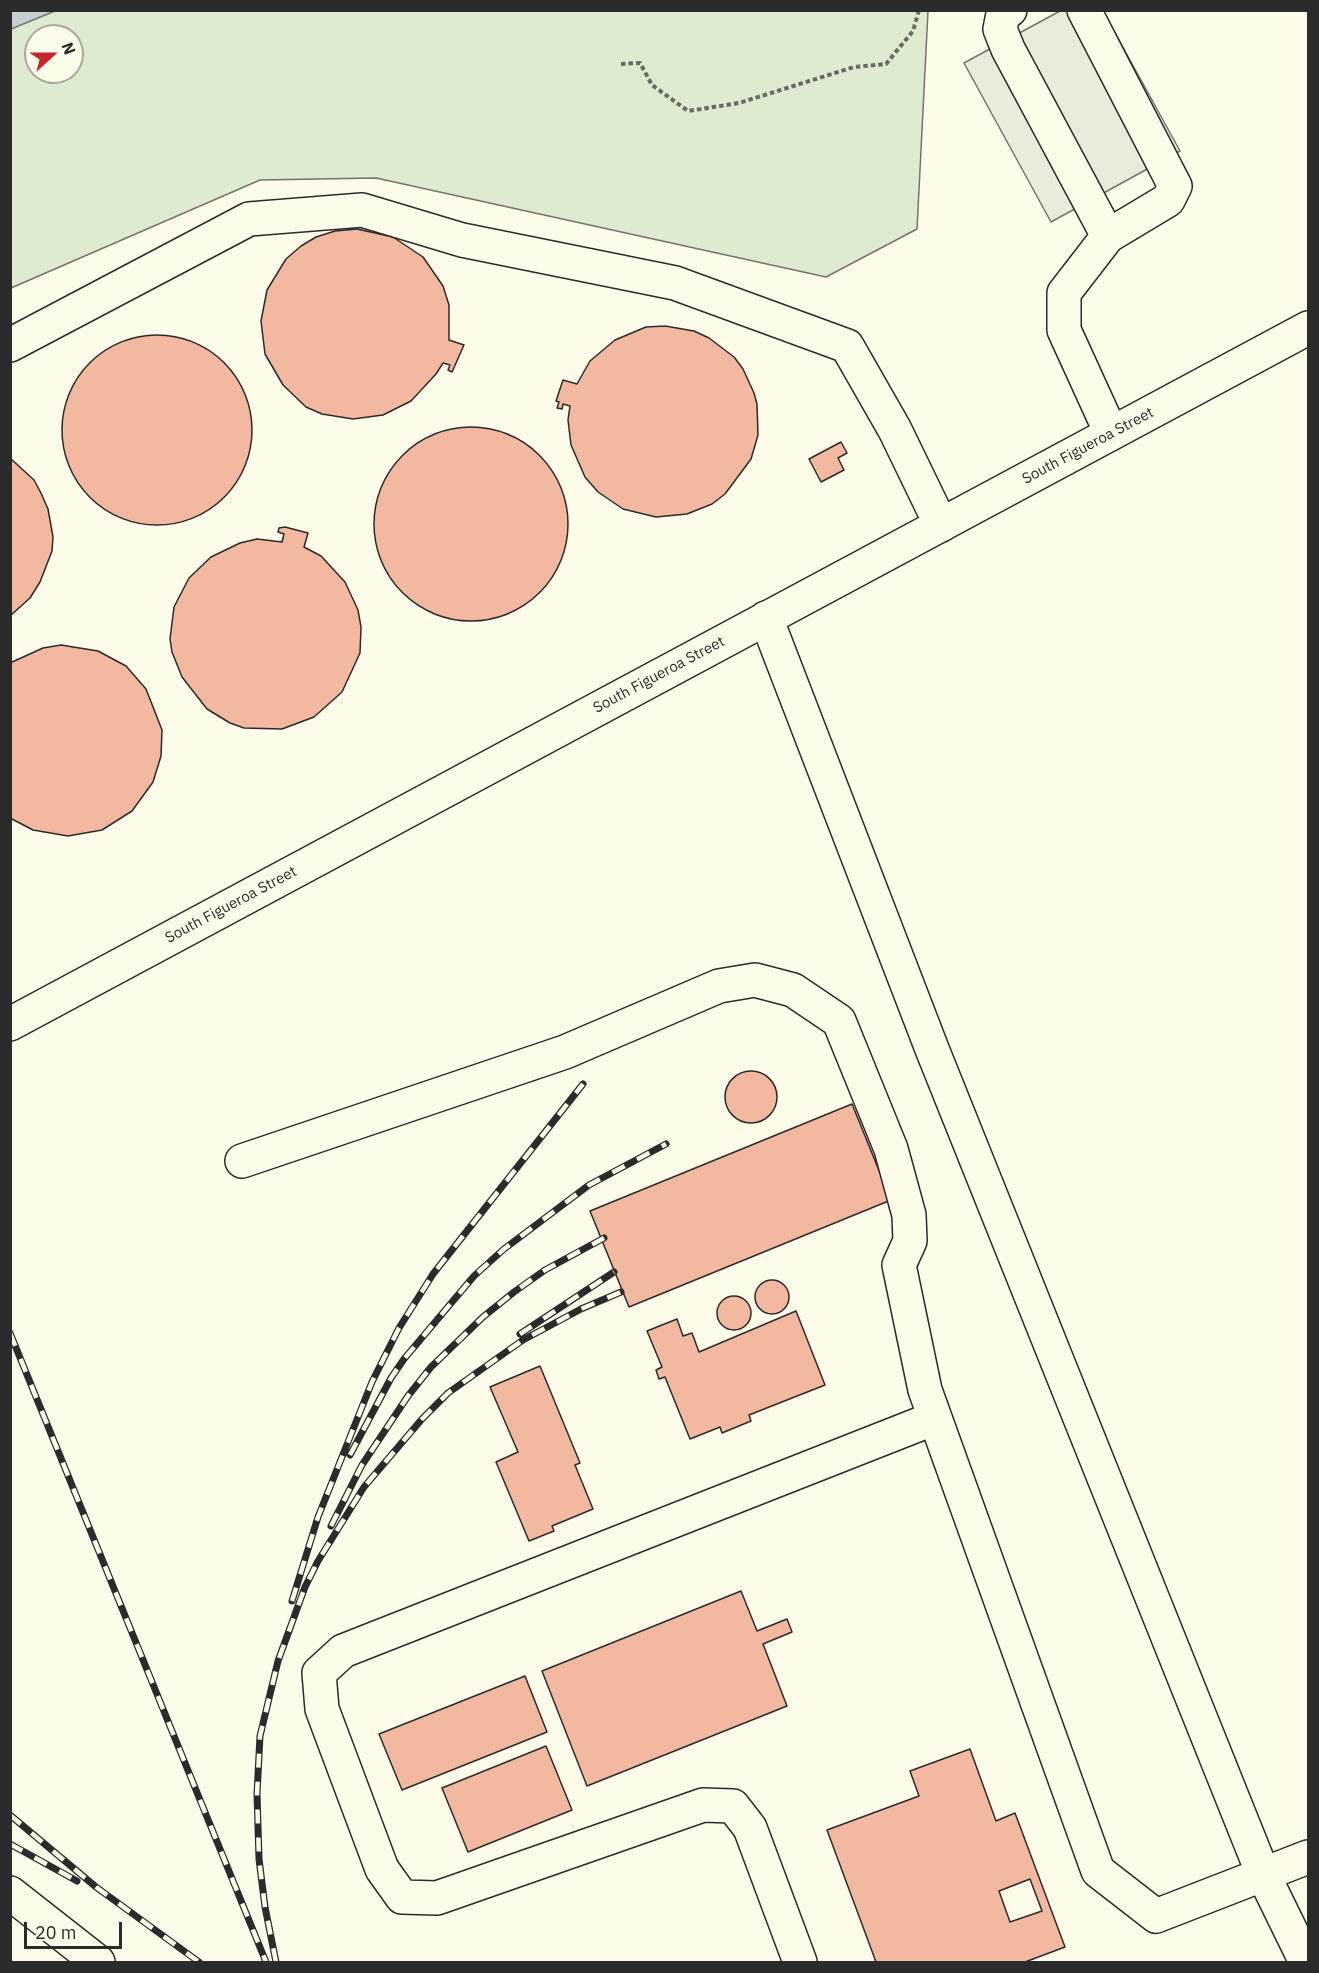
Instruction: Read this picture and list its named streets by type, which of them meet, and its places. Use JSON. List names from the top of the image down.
{
  "streets": {
    "main road": ["South Figueroa Street"]
  },
  "scale_bar": "20 m",
  "north": "right"
}
